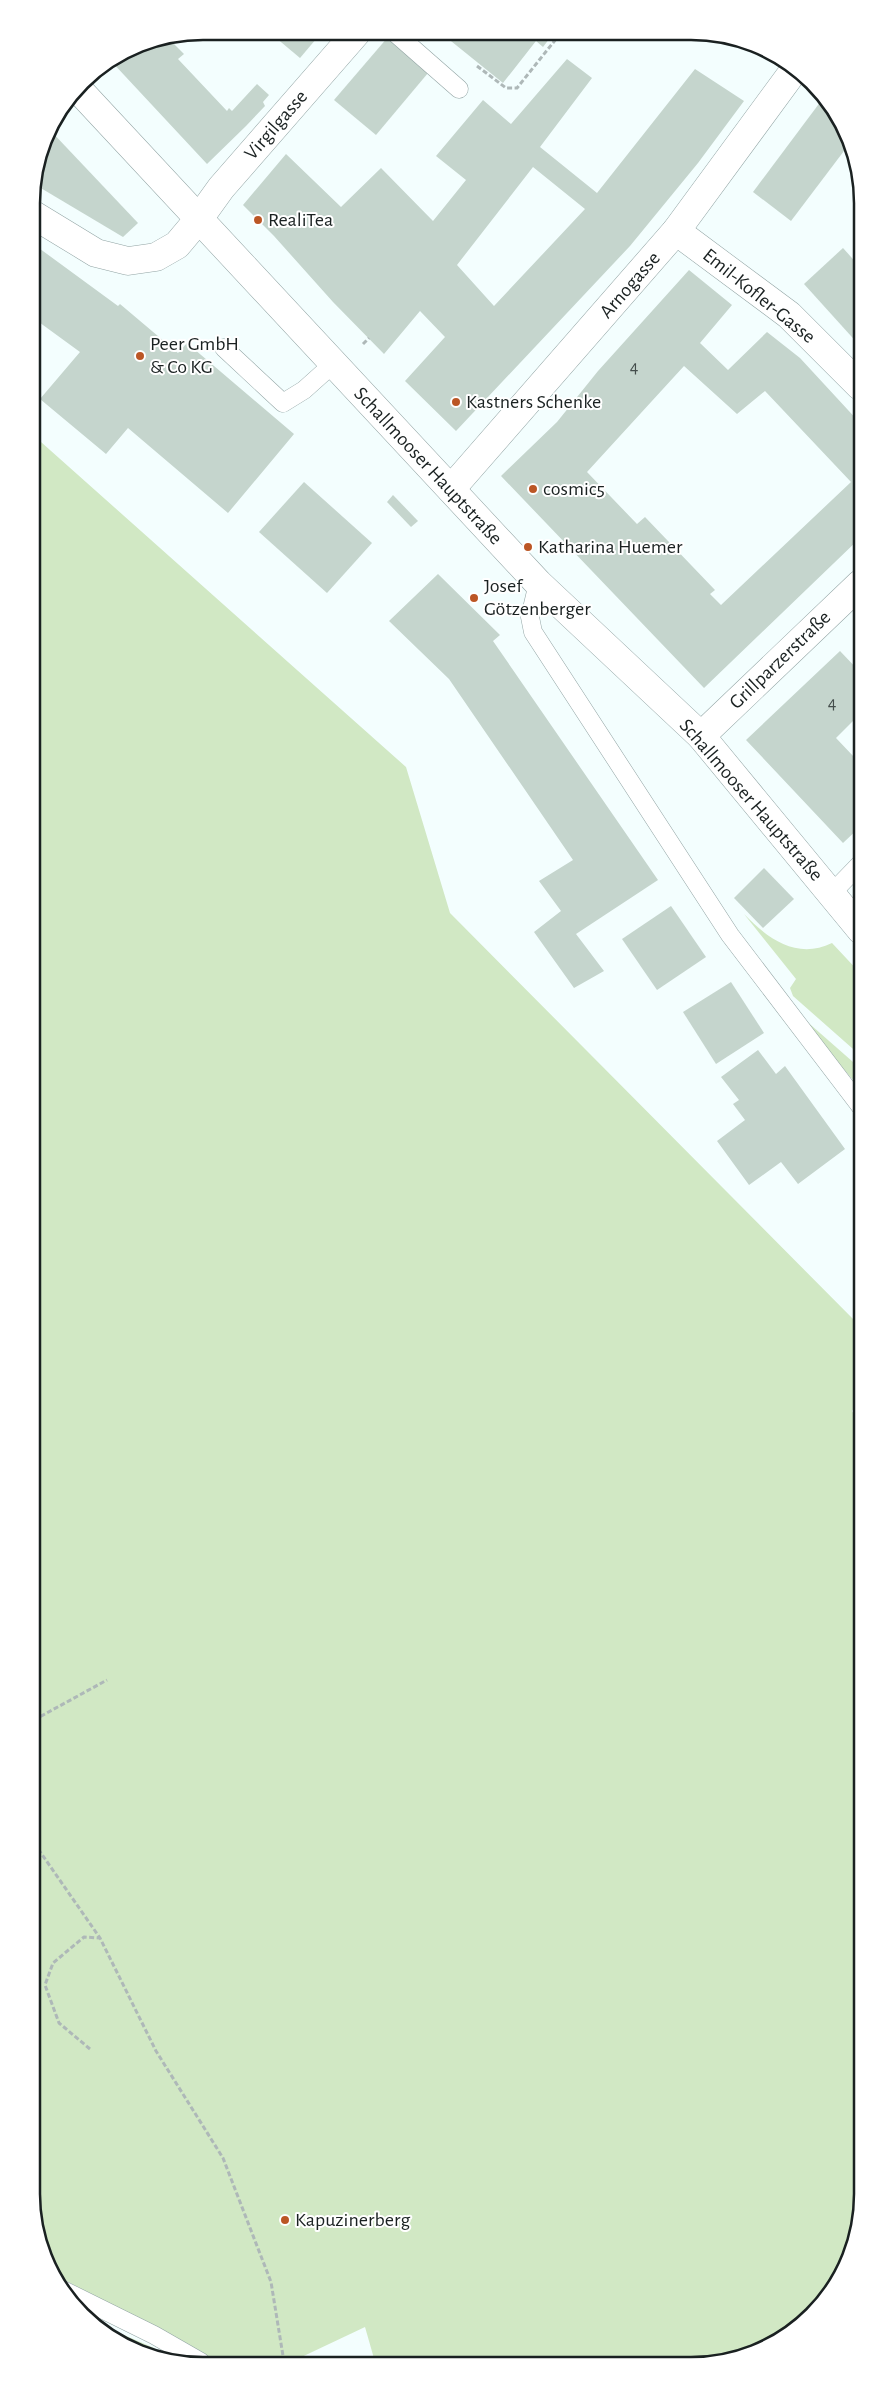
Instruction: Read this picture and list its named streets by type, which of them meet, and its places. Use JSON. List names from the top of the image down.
{
  "streets": {
    "street": [
      "Virgilgasse",
      "Arnogasse",
      "Emil-Kofler-Gasse",
      "Schallmooser Hauptstraße",
      "Grillparzerstraße"
    ]
  },
  "crossings": [
    ["Virgilgasse", "Schallmooser Hauptstraße"],
    ["Arnogasse", "Emil-Kofler-Gasse"],
    ["Arnogasse", "Schallmooser Hauptstraße"],
    ["Schallmooser Hauptstraße", "Grillparzerstraße"]
  ],
  "places": [
    "RealiTea",
    "Peer GmbH & Co KG",
    "Kastners Schenke",
    "cosmic5",
    "Katharina Huemer",
    "Josef Götzenberger",
    "Kapuzinerberg"
  ],
  "house_numbers": ["4", "4"]
}
